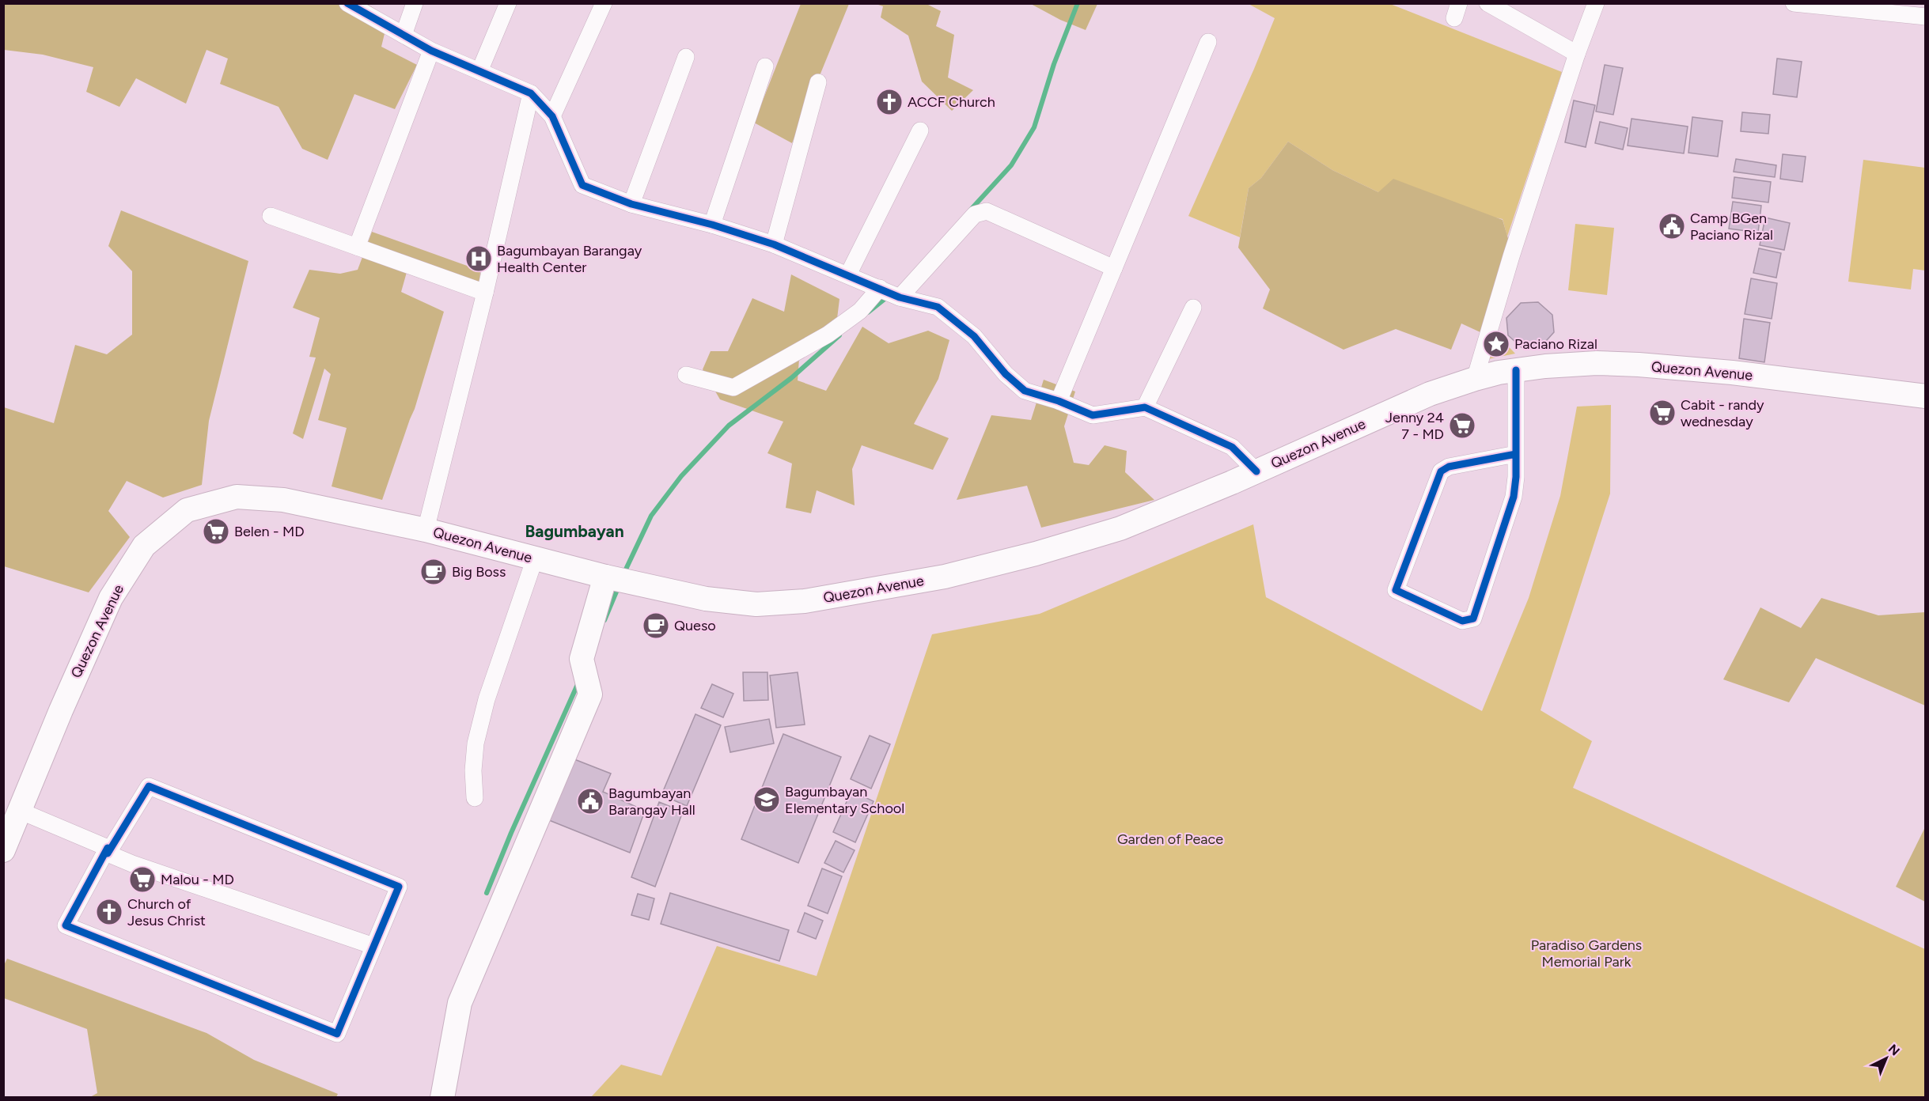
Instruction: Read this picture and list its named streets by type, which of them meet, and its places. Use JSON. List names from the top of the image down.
{
  "streets": {
    "main road": ["Quezon Avenue"]
  },
  "districts": ["Bagumbayan"],
  "parks": ["Garden of Peace", "Paradiso Gardens Memorial Park"],
  "places": {
    "church": ["ACCF Church", "Church of Jesus Christ"],
    "public building": ["Camp BGen Paciano Rizal", "Bagumbayan Barangay Hall"],
    "hospital": ["Bagumbayan Barangay Health Center"],
    "place": ["Paciano Rizal"],
    "supermarket": [
      "Cabit - randy wednesday",
      "Jenny 24 7 - MD",
      "Belen - MD",
      "Malou - MD"
    ],
    "cafe": ["Big Boss", "Queso"],
    "school or university": ["Bagumbayan Elementary School"]
  },
  "north": "top right"
}
